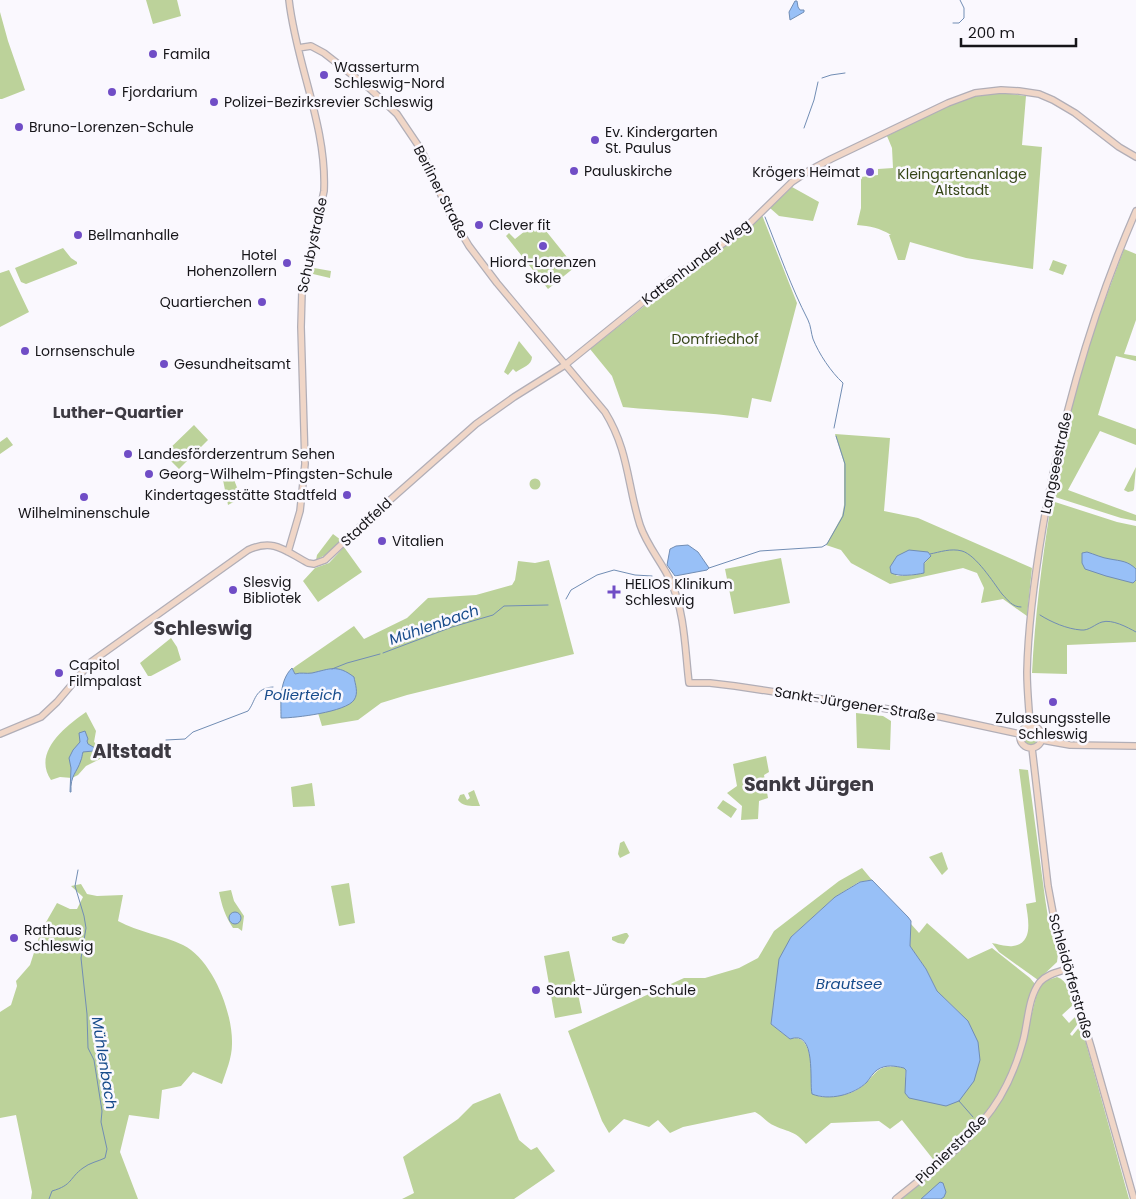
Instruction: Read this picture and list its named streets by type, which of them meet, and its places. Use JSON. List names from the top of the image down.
{
  "streets": {
    "street": [
      "Berliner Straße",
      "Schubystraße",
      "Kattenhunder Weg",
      "Langseestraße",
      "Stadtfeld",
      "Sankt-Jürgener-Straße",
      "Schleidörferstraße",
      "Pionierstraße"
    ]
  },
  "crossings": [
    ["Berliner Straße", "Schubystraße"],
    ["Berliner Straße", "Kattenhunder Weg"],
    ["Berliner Straße", "Sankt-Jürgener-Straße"],
    ["Schubystraße", "Stadtfeld"],
    ["Kattenhunder Weg", "Stadtfeld"],
    ["Langseestraße", "Sankt-Jürgener-Straße"],
    ["Langseestraße", "Schleidörferstraße"],
    ["Sankt-Jürgener-Straße", "Schleidörferstraße"],
    ["Schleidörferstraße", "Pionierstraße"]
  ],
  "districts": [
    "Luther-Quartier",
    "Schleswig",
    "Altstadt",
    "Sankt Jürgen"
  ],
  "water": ["Mühlenbach", "Polierteich", "Brautsee"],
  "parks": ["Kleingartenanlage Altstadt", "Domfriedhof"],
  "places": {
    "other": [
      "Famila",
      "Wasserturm Schleswig-Nord",
      "Fjordarium",
      "Polizei-Bezirksrevier Schleswig",
      "Bruno-Lorenzen-Schule",
      "Ev. Kindergarten St. Paulus",
      "Pauluskirche",
      "Krögers Heimat",
      "Clever fit",
      "Bellmanhalle",
      "Hiord-Lorenzen Skole",
      "Hotel Hohenzollern",
      "Quartierchen",
      "Lornsenschule",
      "Gesundheitsamt",
      "Landesförderzentrum Sehen",
      "Georg-Wilhelm-Pfingsten-Schule",
      "Kindertagesstätte Stadtfeld",
      "Wilhelminenschule",
      "Vitalien",
      "Slesvig Bibliotek",
      "Capitol Filmpalast",
      "Zulassungsstelle Schleswig",
      "Rathaus Schleswig",
      "Sankt-Jürgen-Schule"
    ],
    "health": ["HELIOS Klinikum Schleswig"]
  },
  "scale_bar": "200 m"
}
